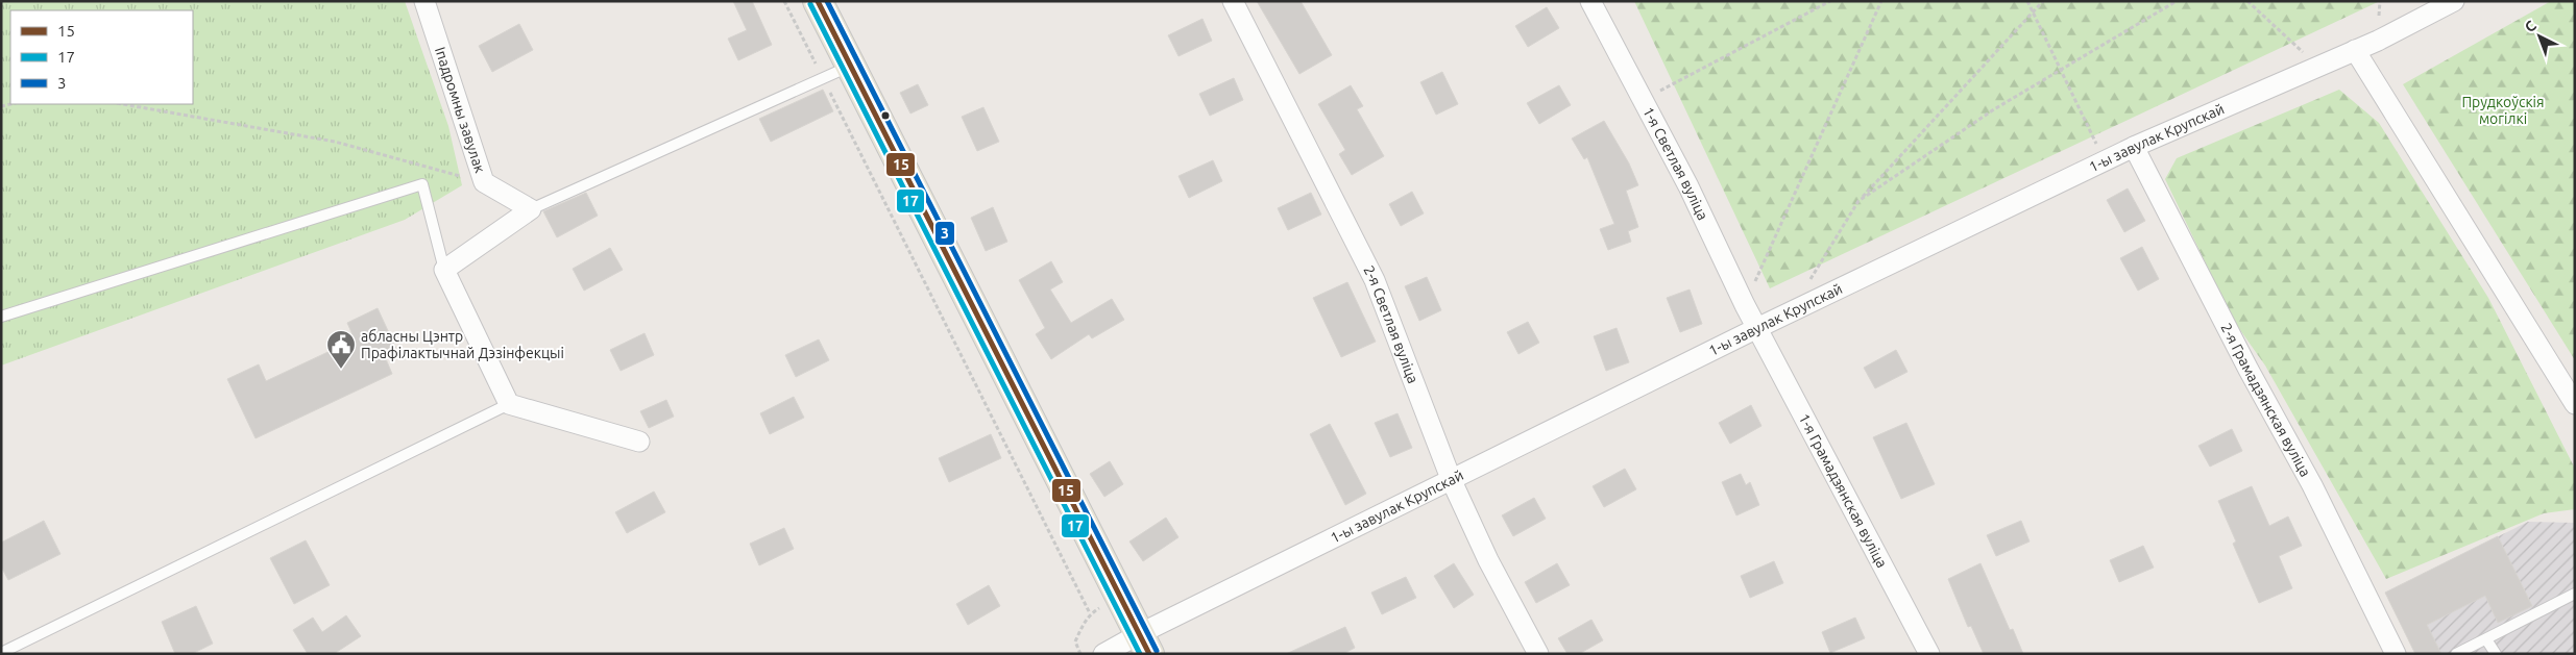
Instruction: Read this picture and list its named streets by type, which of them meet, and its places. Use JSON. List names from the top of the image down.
{
  "streets": {
    "street": [
      "Іпадромны завулак",
      "1-ы завулак Крупскай",
      "1-я Светлая вуліца",
      "2-я Светлая вуліца",
      "2-я Грамадзянская вуліца",
      "1-я Грамадзянская вуліца"
    ]
  },
  "crossings": [
    ["1-ы завулак Крупскай", "1-я Светлая вуліца"],
    ["1-ы завулак Крупскай", "2-я Светлая вуліца"],
    ["1-ы завулак Крупскай", "2-я Грамадзянская вуліца"],
    ["1-ы завулак Крупскай", "1-я Грамадзянская вуліца"],
    ["1-я Светлая вуліца", "1-я Грамадзянская вуліца"]
  ],
  "parks": ["Прудкоўскія могілкі"],
  "places": {
    "public building": ["абласны Цэнтр Прафілактычнай Дэзінфекцыі"]
  },
  "lines": ["transit line 15", "transit line 3", "transit line 17"],
  "legend": ["15", "17", "3"],
  "north": "top left"
}
